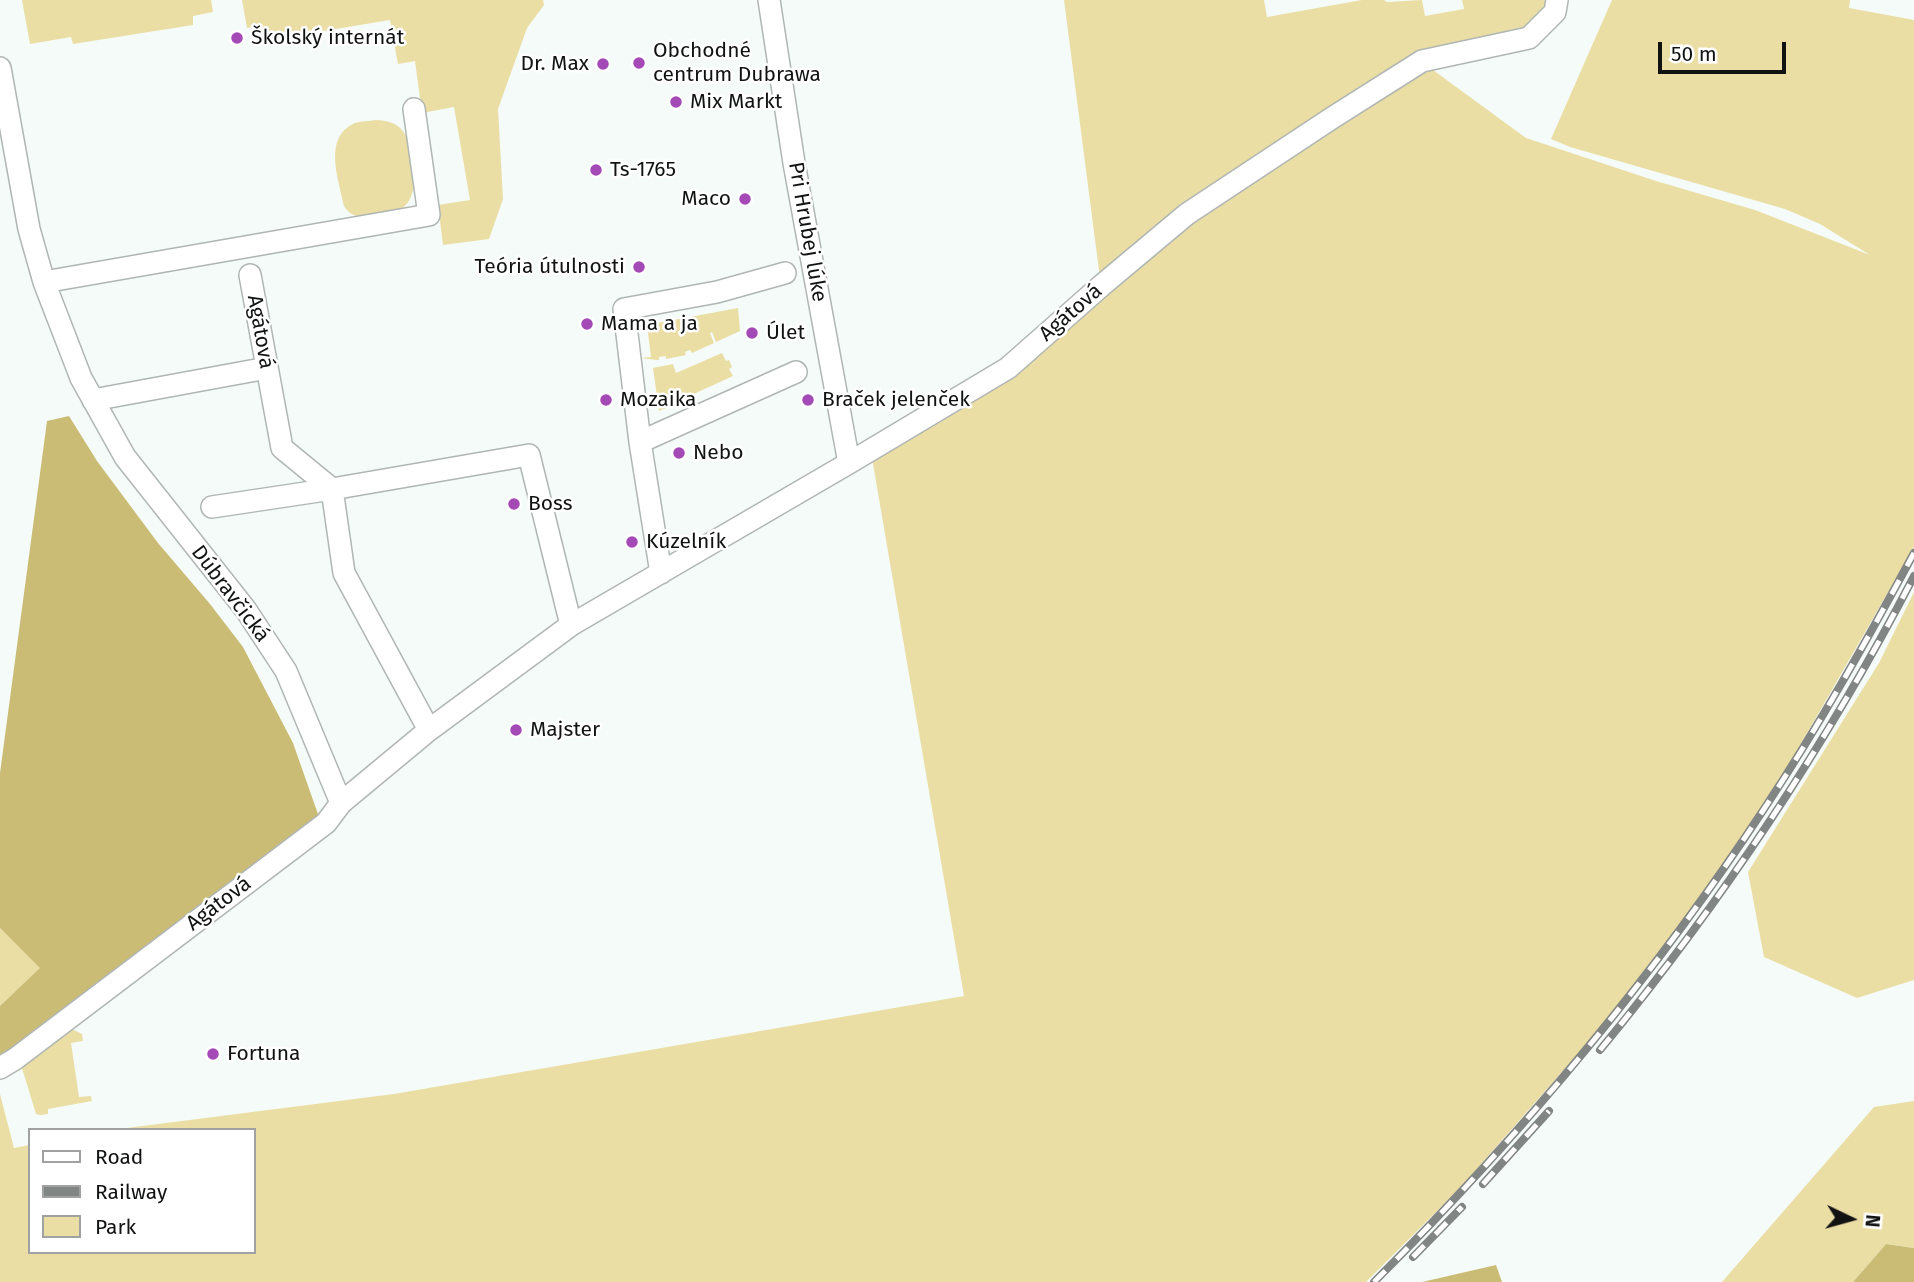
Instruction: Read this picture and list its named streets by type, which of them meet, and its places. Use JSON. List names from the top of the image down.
{
  "streets": {
    "street": ["Pri Hrubej lúke", "Agátová", "Dúbravčická"]
  },
  "crossings": [
    ["Pri Hrubej lúke", "Agátová"],
    ["Agátová", "Dúbravčická"]
  ],
  "places": [
    "Školský internát",
    "Obchodné centrum Dubrawa",
    "Dr. Max",
    "Mix Markt",
    "Ts-1765",
    "Maco",
    "Teória útulnosti",
    "Mama a ja",
    "Úlet",
    "Mozaika",
    "Braček jelenček",
    "Nebo",
    "Boss",
    "Kúzelník",
    "Majster",
    "Fortuna"
  ],
  "legend": ["Road", "Railway", "Park"],
  "scale_bar": "50 m",
  "north": "right"
}
